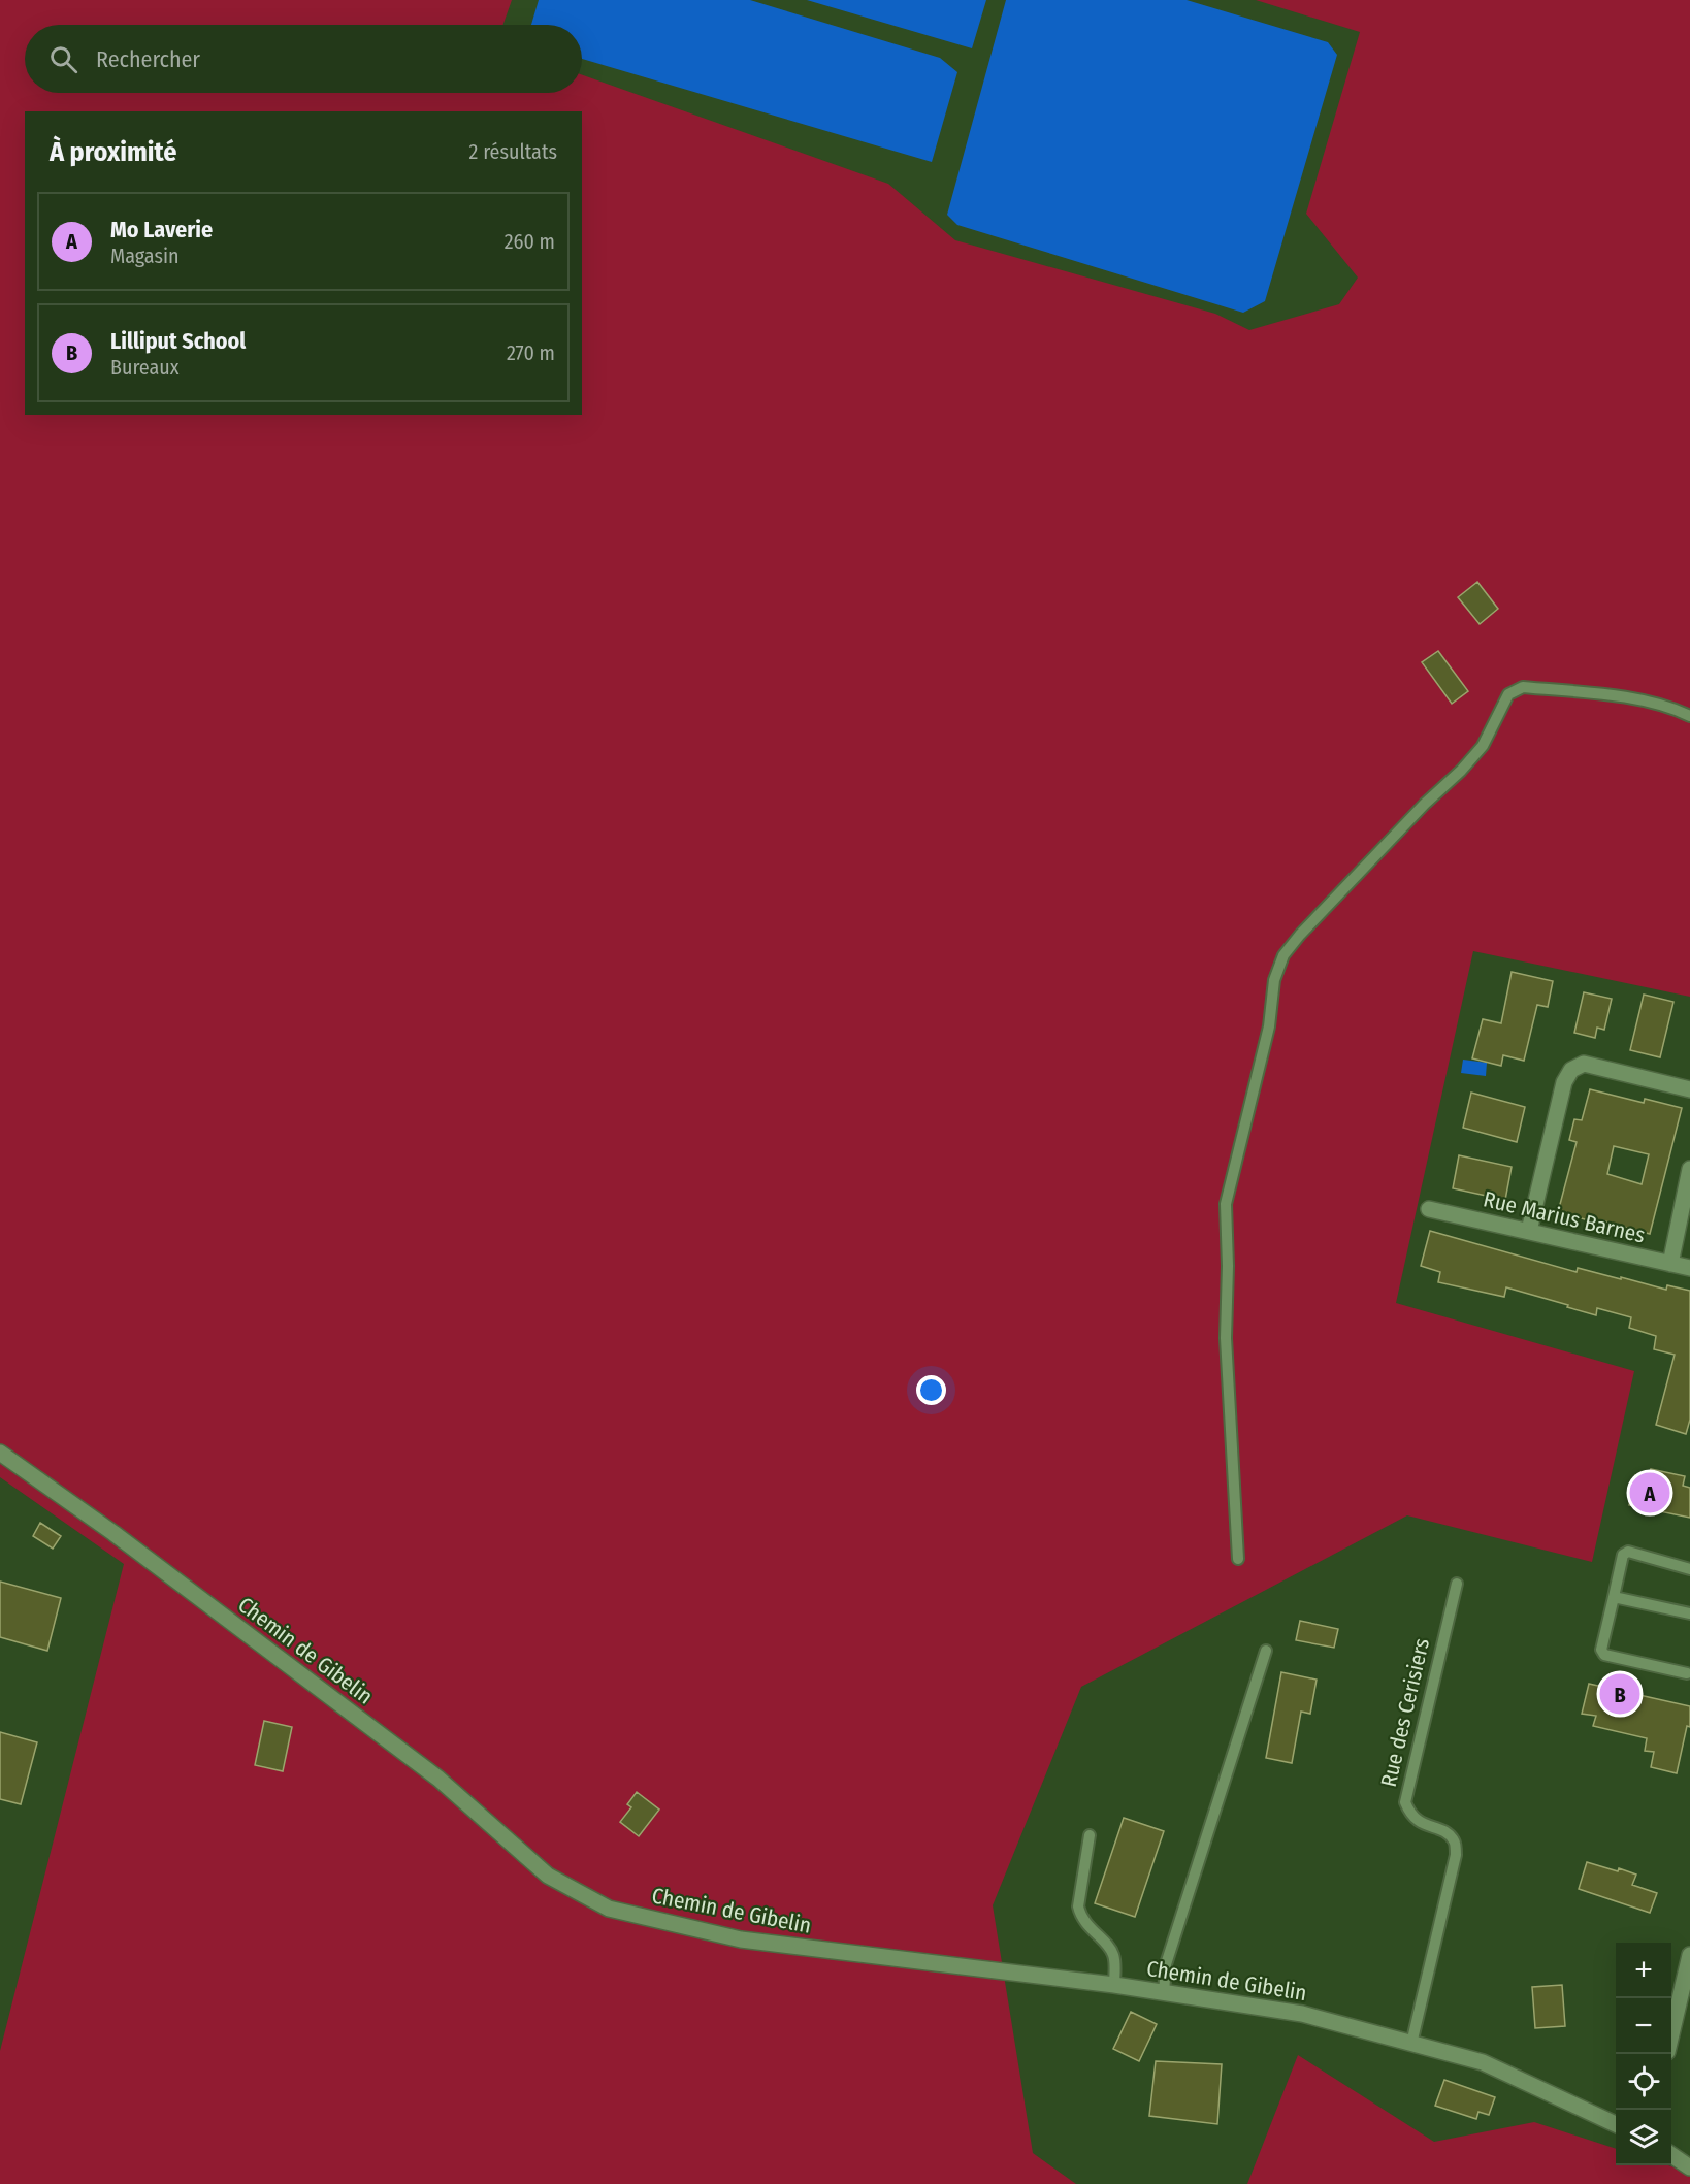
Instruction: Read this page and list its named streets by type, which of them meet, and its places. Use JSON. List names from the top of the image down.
{
  "streets": {
    "street": ["Rue Marius Barnes", "Chemin de Gibelin"],
    "lane": ["Rue des Cerisiers"]
  },
  "crossings": [
    ["Chemin de Gibelin", "Rue des Cerisiers"]
  ],
  "page": {
    "search": "Rechercher",
    "heading": ["À proximité", "2 résultats"],
    "list": [
      {
        "mark": "A",
        "name": "Mo Laverie",
        "note": "Magasin",
        "value": "260 m"
      },
      {
        "mark": "B",
        "name": "Lilliput School",
        "note": "Bureaux",
        "value": "270 m"
      }
    ],
    "pins": ["A", "B"],
    "map_buttons": ["+", "−"]
  }
}
